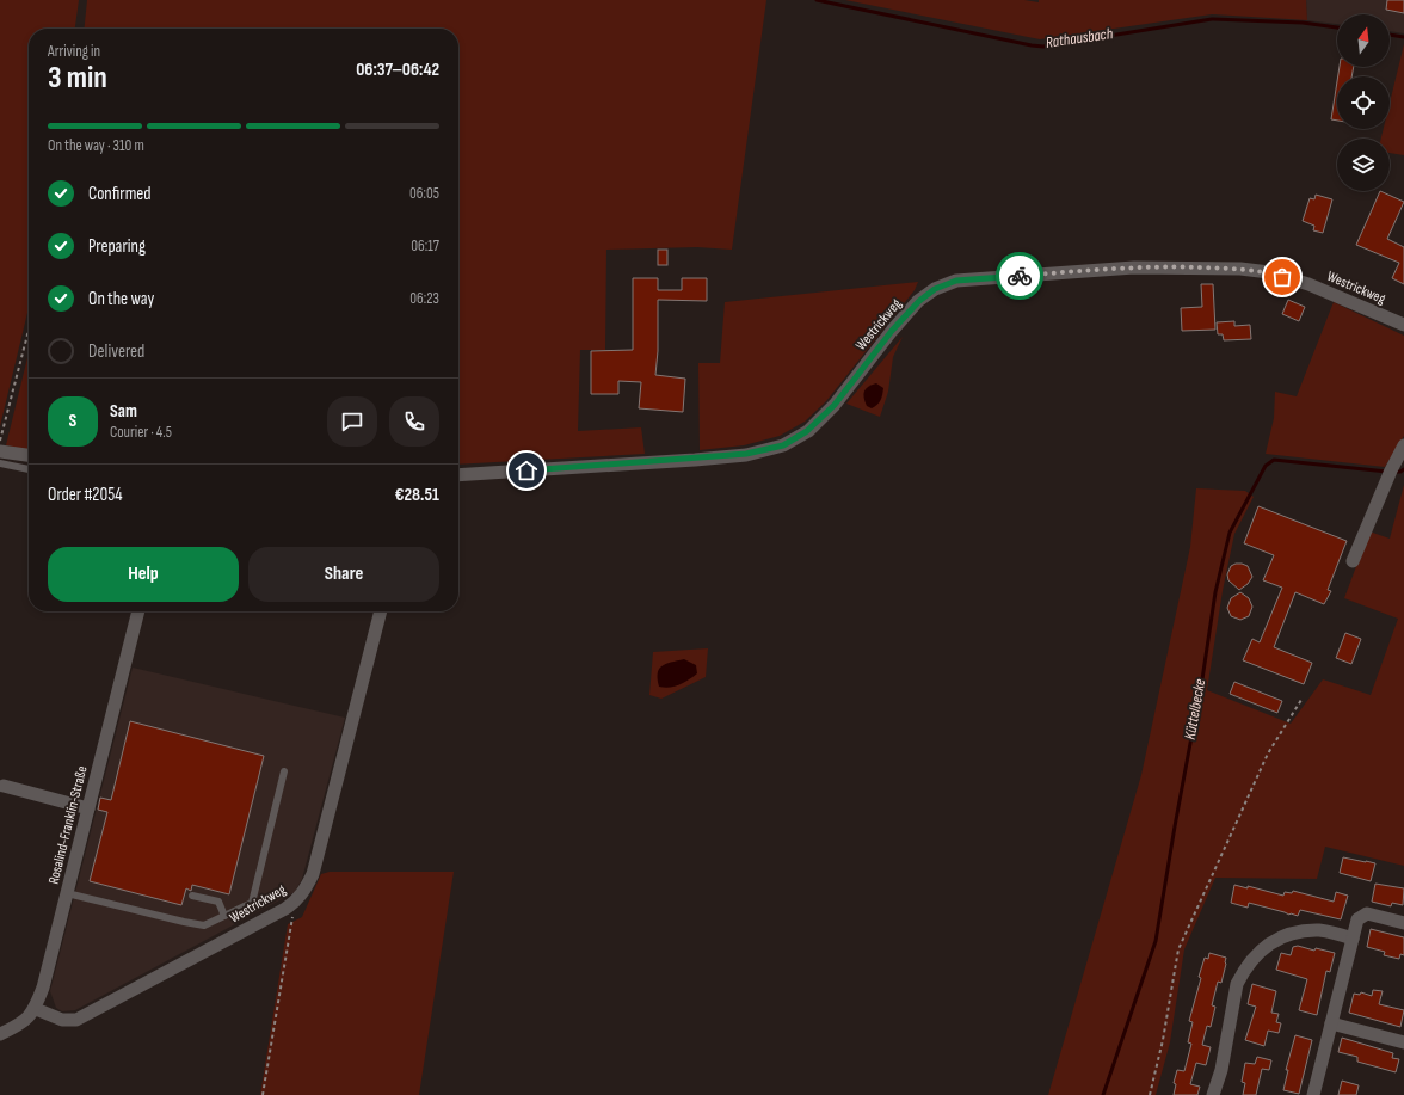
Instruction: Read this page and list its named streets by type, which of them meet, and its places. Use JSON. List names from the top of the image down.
{
  "streets": {
    "street": ["Westrickweg", "Rosalind-Franklin-Straße"]
  },
  "crossings": [
    ["Westrickweg", "Rosalind-Franklin-Straße"]
  ],
  "water": ["Rathausbach", "Küttelbecke"],
  "north": "top",
  "page": {
    "heading": ["3 min", "Arriving in", "06:37–06:42"],
    "panel": [
      "Sam",
      "Courier · 4.5",
      "Order #2054",
      "€28.51"
    ],
    "bar": "On the way · 310 m",
    "list": [
      ["Confirmed", "06:05"],
      ["Preparing", "06:17"],
      ["On the way", "06:23"],
      "Delivered"
    ],
    "round": "S",
    "buttons": ["Help", "Share"]
  }
}
